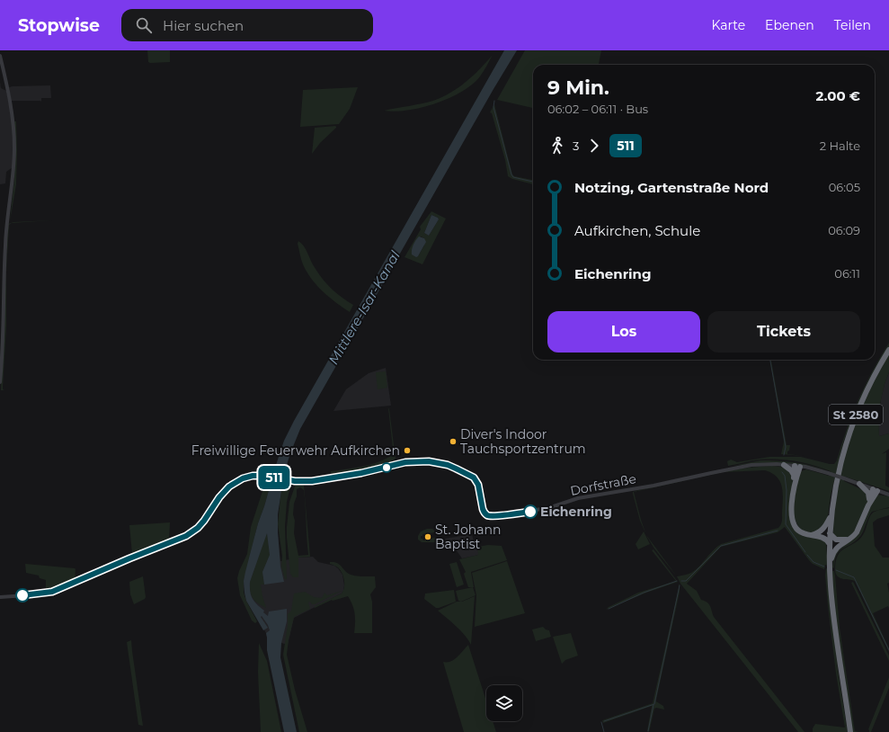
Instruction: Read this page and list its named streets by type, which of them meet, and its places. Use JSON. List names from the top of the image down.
{
  "streets": {
    "highway": ["St 2580"],
    "street": ["Dorfstraße"]
  },
  "water": ["Mittlere-Isar-Kanal"],
  "places": [
    "Diver's Indoor Tauchsportzentrum",
    "Freiwillige Feuerwehr Aufkirchen",
    "Eichenring",
    "St. Johann Baptist"
  ],
  "lines": ["bus line 511"],
  "page": {
    "header": "Stopwise",
    "search": "Hier suchen",
    "nav": ["Karte", "Ebenen", "Teilen"],
    "on_map": "511",
    "heading": ["9 Min.", "06:02 – 06:11 · Bus", "2.00 €"],
    "legs": ["3", "511", "2 Halte"],
    "list": [
      {
        "name": "Notzing, Gartenstraße Nord",
        "value": "06:05"
      },
      {
        "name": "Aufkirchen, Schule",
        "value": "06:09"
      },
      {
        "name": "Eichenring",
        "value": "06:11"
      }
    ],
    "buttons": ["Los", "Tickets"]
  }
}
